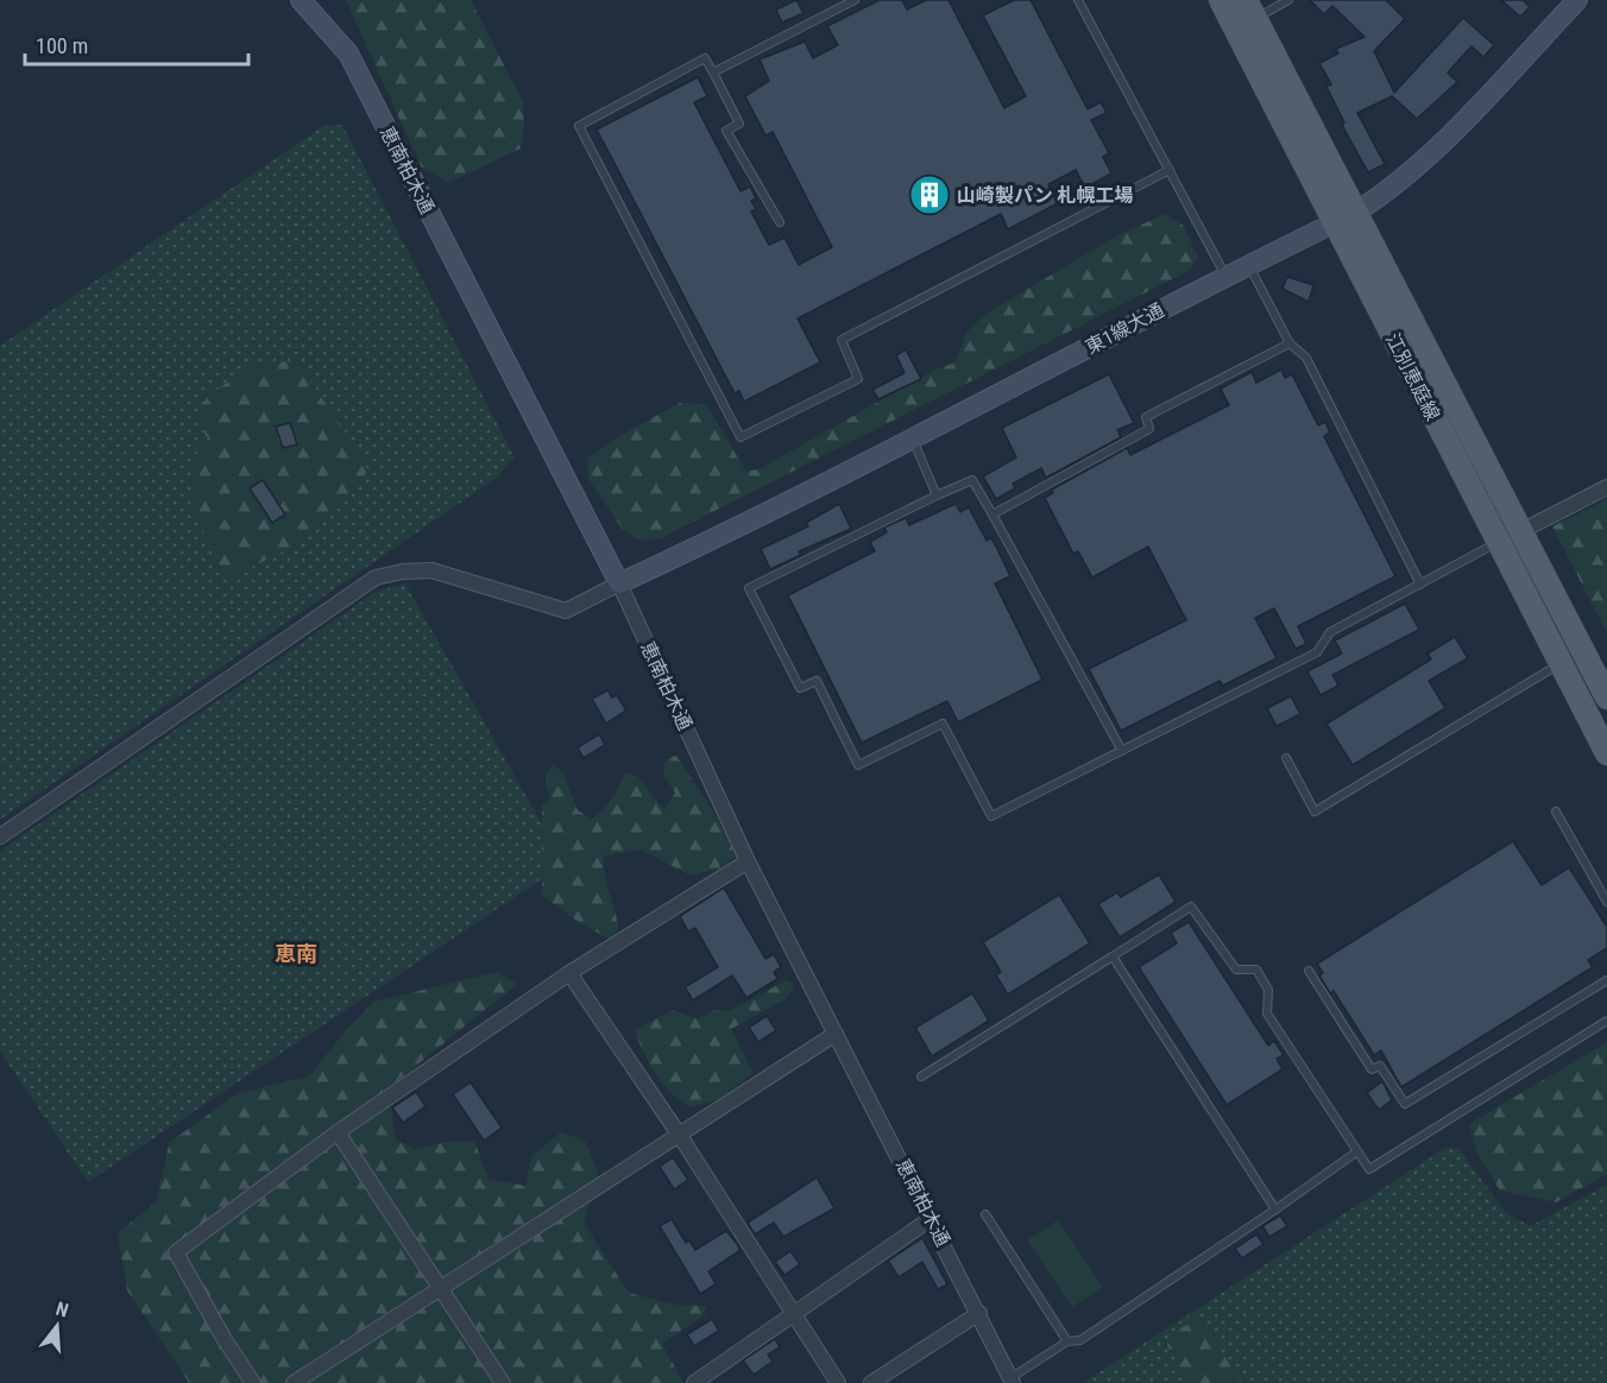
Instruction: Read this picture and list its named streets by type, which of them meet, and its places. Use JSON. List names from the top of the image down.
{
  "streets": {
    "main road": ["江別恵庭線"],
    "street": ["恵南柏木通", "東1線大通"]
  },
  "crossings": [
    ["恵南柏木通", "東1線大通"],
    ["東1線大通", "江別恵庭線"]
  ],
  "districts": ["恵南"],
  "places": {
    "building": ["山崎製パン 札幌工場"]
  },
  "scale_bar": "100 m",
  "north": "top"
}
